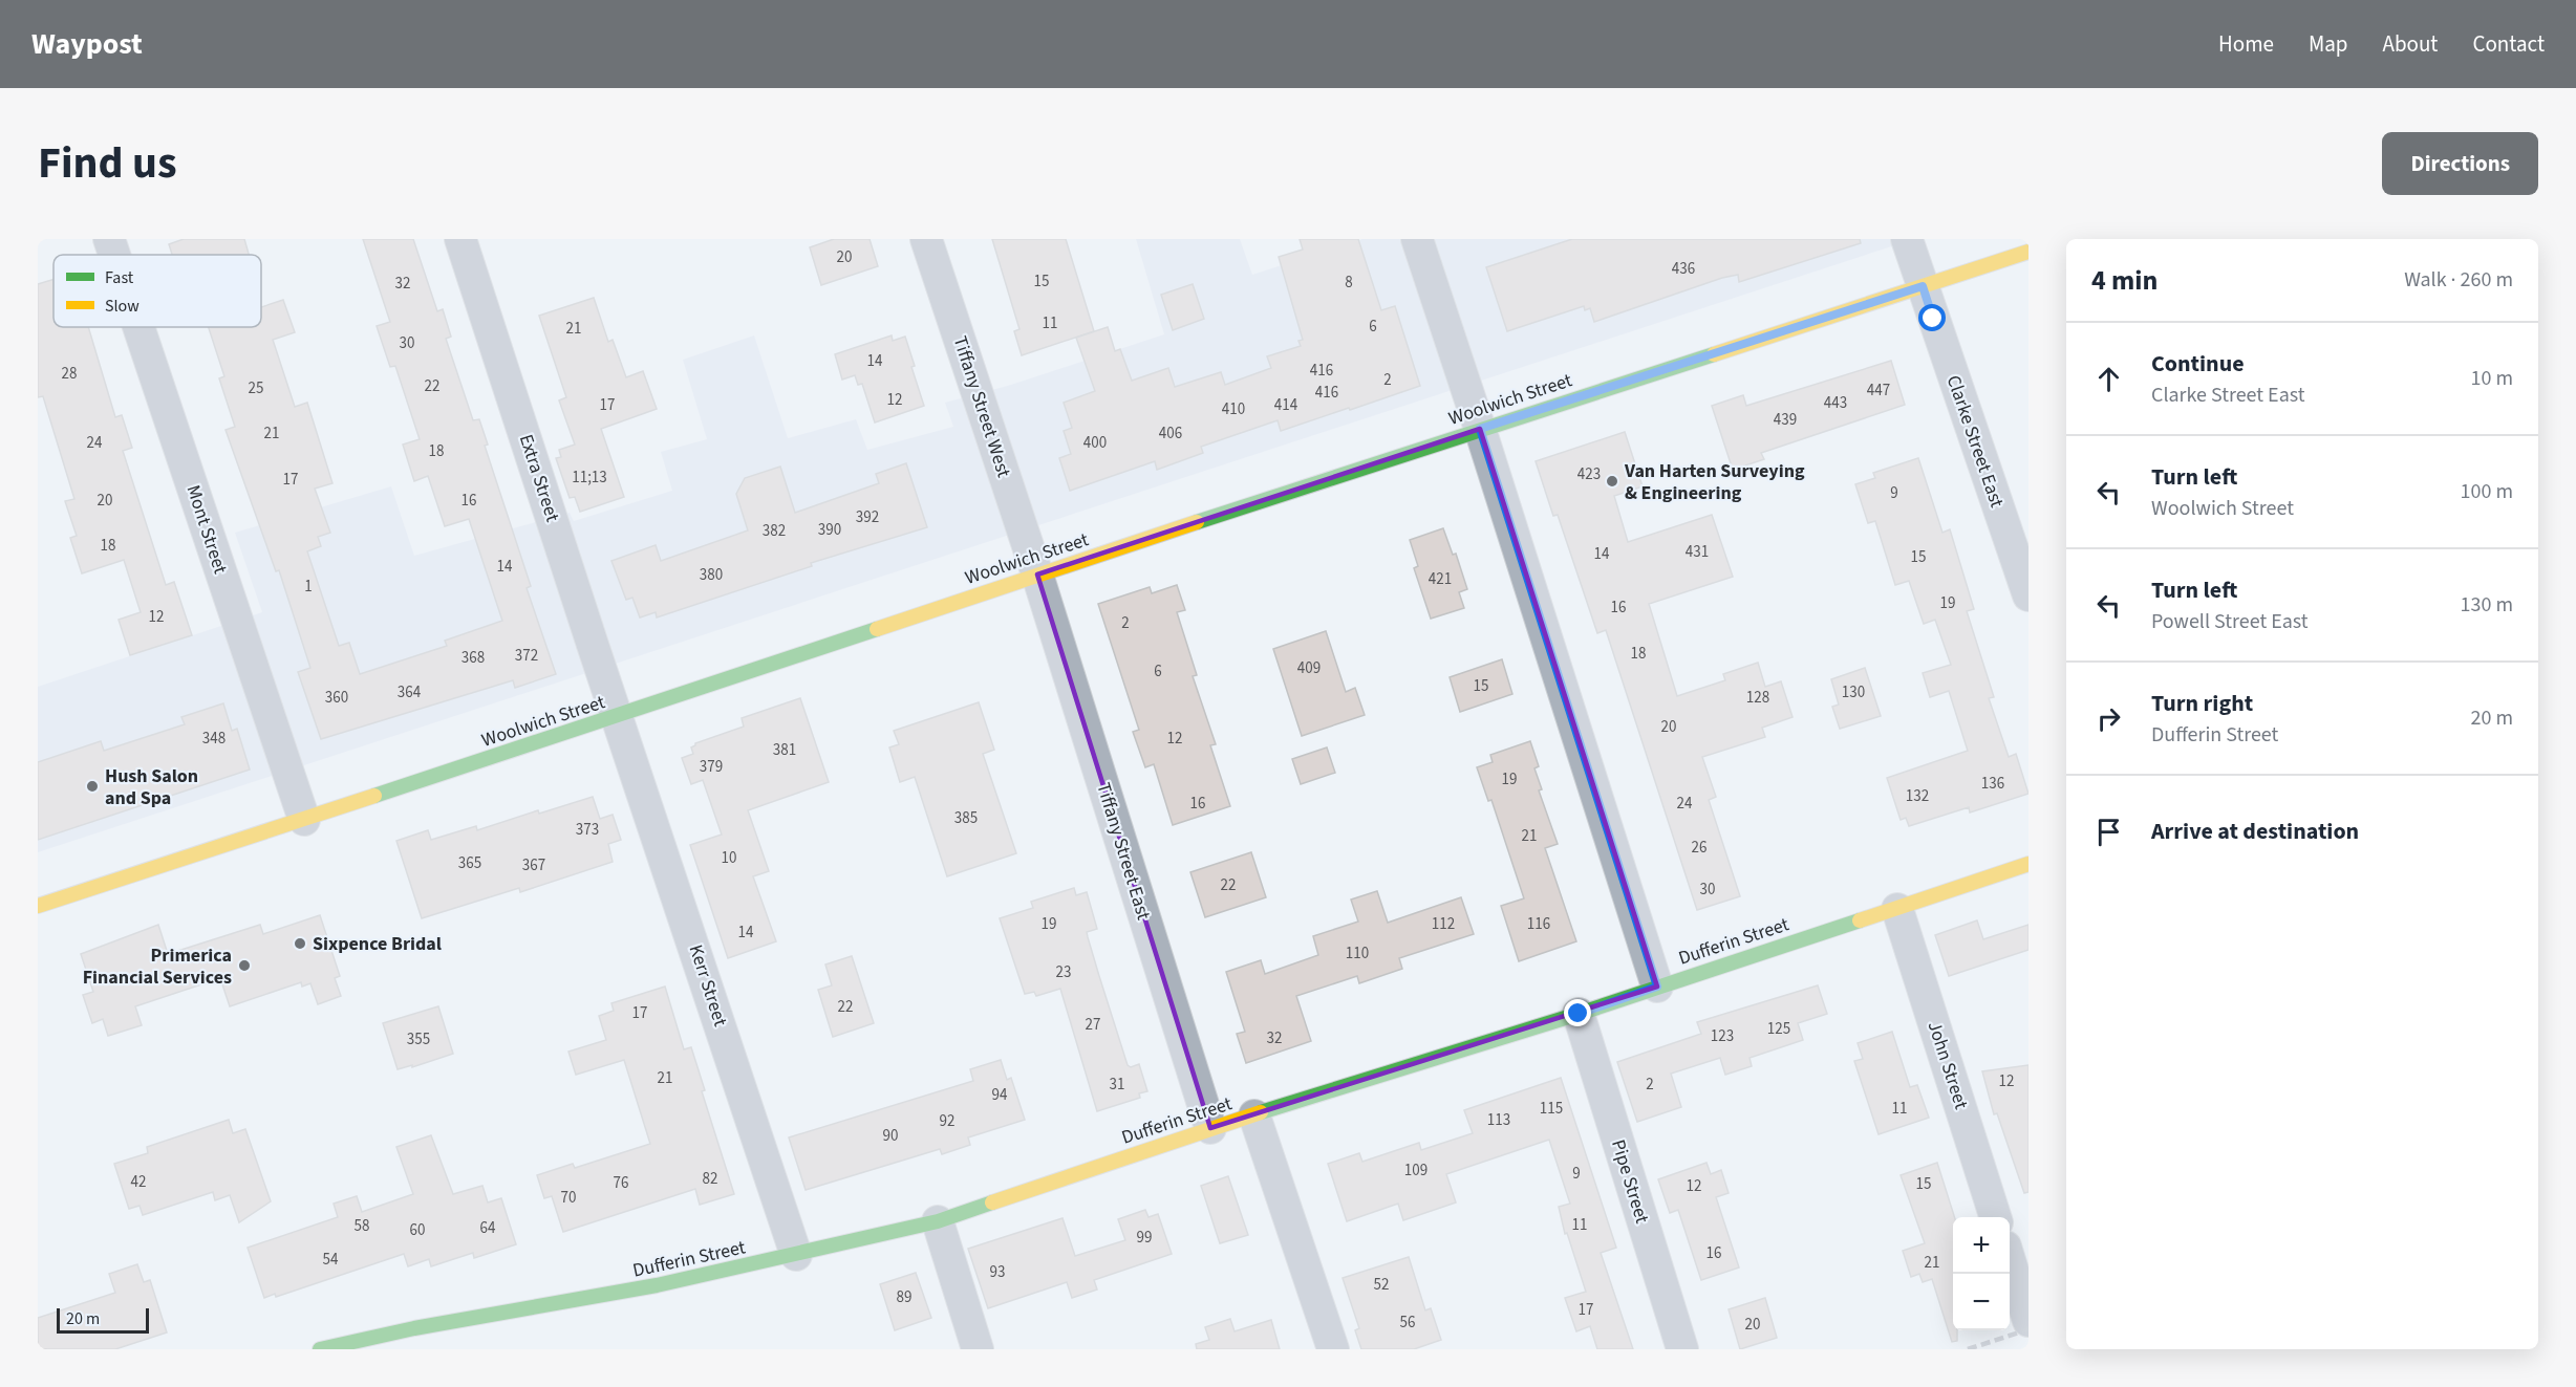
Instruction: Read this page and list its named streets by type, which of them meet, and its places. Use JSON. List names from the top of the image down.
{
  "streets": {
    "main road": ["Woolwich Street", "Dufferin Street"],
    "street": [
      "Tiffany Street West",
      "Clarke Street East",
      "Extra Street",
      "Mont Street",
      "Tiffany Street East",
      "Kerr Street",
      "John Street",
      "Pipe Street"
    ]
  },
  "crossings": [
    ["Woolwich Street", "Tiffany Street West"],
    ["Woolwich Street", "Clarke Street East"],
    ["Woolwich Street", "Extra Street"],
    ["Woolwich Street", "Mont Street"],
    ["Woolwich Street", "Tiffany Street East"],
    ["Woolwich Street", "Kerr Street"],
    ["Tiffany Street West", "Tiffany Street East"],
    ["Extra Street", "Kerr Street"],
    ["Tiffany Street East", "Dufferin Street"],
    ["Dufferin Street", "Kerr Street"],
    ["Dufferin Street", "John Street"],
    ["Dufferin Street", "Pipe Street"]
  ],
  "places": [
    "Van Harten Surveying & Engineering",
    "Hush Salon and Spa",
    "Sixpence Bridal",
    "Primerica Financial Services"
  ],
  "house_numbers": [
    "20",
    "436",
    "15",
    "8",
    "32",
    "11",
    "6",
    "21",
    "30",
    "14",
    "416",
    "28",
    "2",
    "22",
    "25",
    "447",
    "416",
    "12",
    "443",
    "17",
    "414",
    "410",
    "439",
    "21",
    "406",
    "24",
    "400",
    "18",
    "423",
    "11;13",
    "17",
    "9",
    "20",
    "16",
    "392",
    "390",
    "382",
    "18",
    "431",
    "14",
    "15",
    "14",
    "380",
    "421",
    "1",
    "19",
    "16",
    "12",
    "2",
    "18",
    "372",
    "368",
    "409",
    "6",
    "15",
    "364",
    "130",
    "360",
    "128",
    "20",
    "348",
    "12",
    "381",
    "379",
    "19",
    "136",
    "132",
    "16",
    "24",
    "385",
    "373",
    "21",
    "26",
    "10",
    "365",
    "367",
    "22",
    "30",
    "19",
    "112",
    "116",
    "14",
    "110",
    "23",
    "22",
    "17",
    "27",
    "125",
    "123",
    "32",
    "355",
    "21",
    "12",
    "31",
    "2",
    "94",
    "115",
    "11",
    "113",
    "92",
    "90",
    "109",
    "9",
    "82",
    "42",
    "76",
    "15",
    "12",
    "70",
    "11",
    "58",
    "64",
    "60",
    "99",
    "16",
    "54",
    "21",
    "93",
    "52",
    "89",
    "17",
    "56",
    "20"
  ],
  "legend": ["Fast", "Slow"],
  "scale_bar": "20 m",
  "page": {
    "header": "Waypost",
    "nav": [
      "Home",
      "Map",
      "About",
      "Contact"
    ],
    "title": "Find us",
    "buttons": "Directions",
    "heading": ["4 min", "Walk · 260 m"],
    "list": [
      ["Continue", "Clarke Street East", "10 m"],
      ["Turn left", "Woolwich Street", "100 m"],
      ["Turn left", "Powell Street East", "130 m"],
      ["Turn right", "Dufferin Street", "20 m"],
      "Arrive at destination"
    ],
    "map_buttons": ["+", "−"],
    "scale": "20 m"
  }
}
